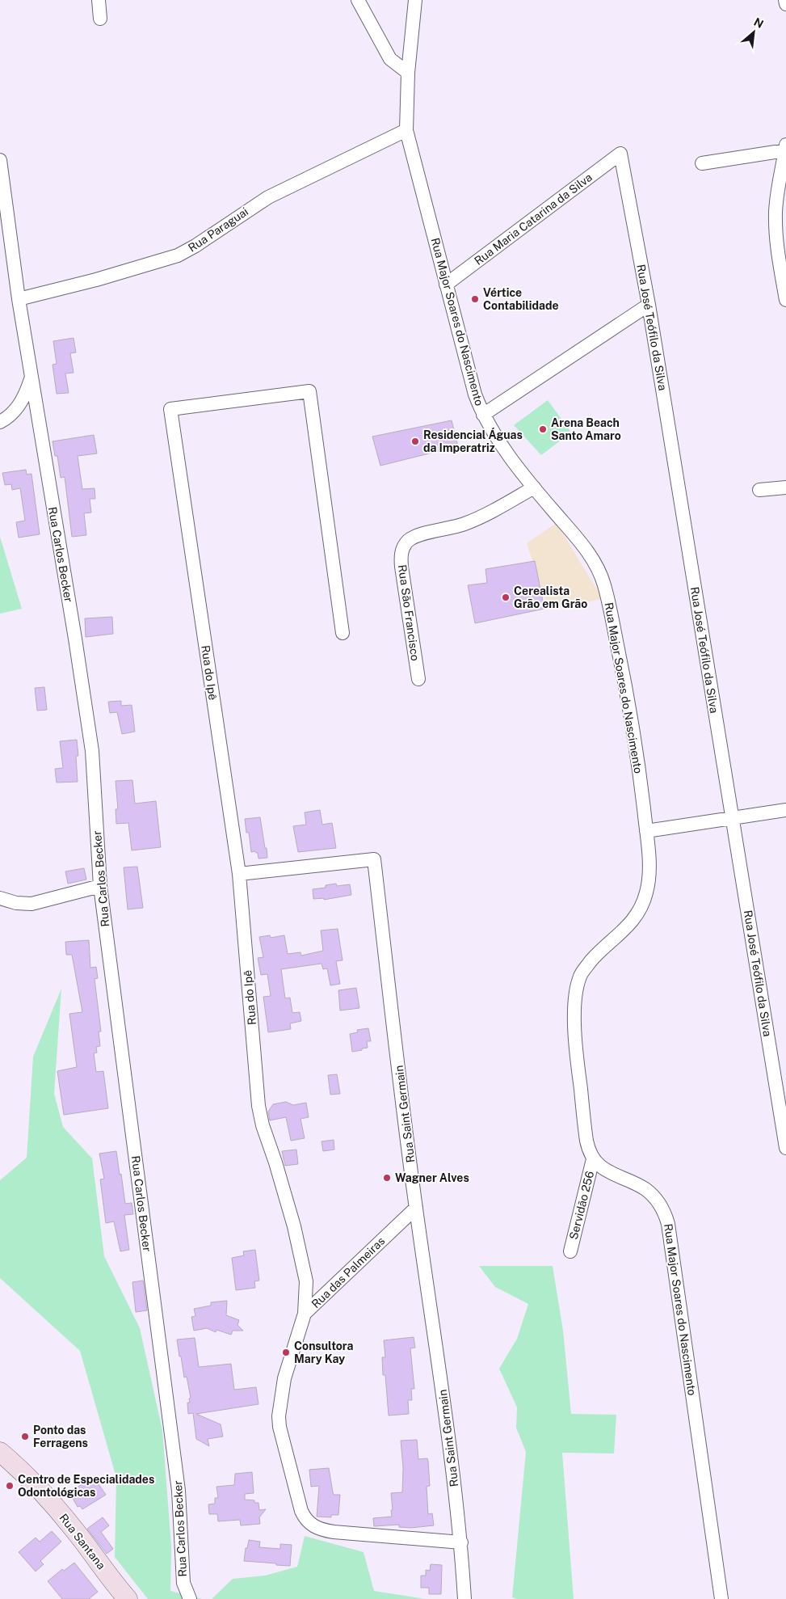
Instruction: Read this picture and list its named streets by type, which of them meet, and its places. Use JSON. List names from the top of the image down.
{
  "streets": {
    "main road": ["Rua Santana"],
    "street": [
      "Rua Maria Catarina da Silva",
      "Rua Paraguai",
      "Rua Major Soares do Nascimento",
      "Rua José Teófilo da Silva",
      "Rua Carlos Becker",
      "Rua São Francisco",
      "Rua do Ipê",
      "Rua Saint Germain",
      "Servidão 256",
      "Rua das Palmeiras"
    ]
  },
  "crossings": [
    ["Rua Maria Catarina da Silva", "Rua Major Soares do Nascimento"],
    ["Rua Maria Catarina da Silva", "Rua José Teófilo da Silva"],
    ["Rua Paraguai", "Rua Major Soares do Nascimento"],
    ["Rua Paraguai", "Rua Carlos Becker"],
    ["Rua Major Soares do Nascimento", "Rua São Francisco"],
    ["Rua Major Soares do Nascimento", "Servidão 256"],
    ["Rua do Ipê", "Rua Saint Germain"],
    ["Rua do Ipê", "Rua das Palmeiras"],
    ["Rua Saint Germain", "Rua das Palmeiras"]
  ],
  "places": [
    "Vértice Contabilidade",
    "Arena Beach Santo Amaro",
    "Residencial Águas da Imperatriz",
    "Cerealista Grão em Grão",
    "Wagner Alves",
    "Consultora Mary Kay",
    "Ponto das Ferragens",
    "Centro de Especialidades Odontológicas"
  ],
  "north": "top right"
}
